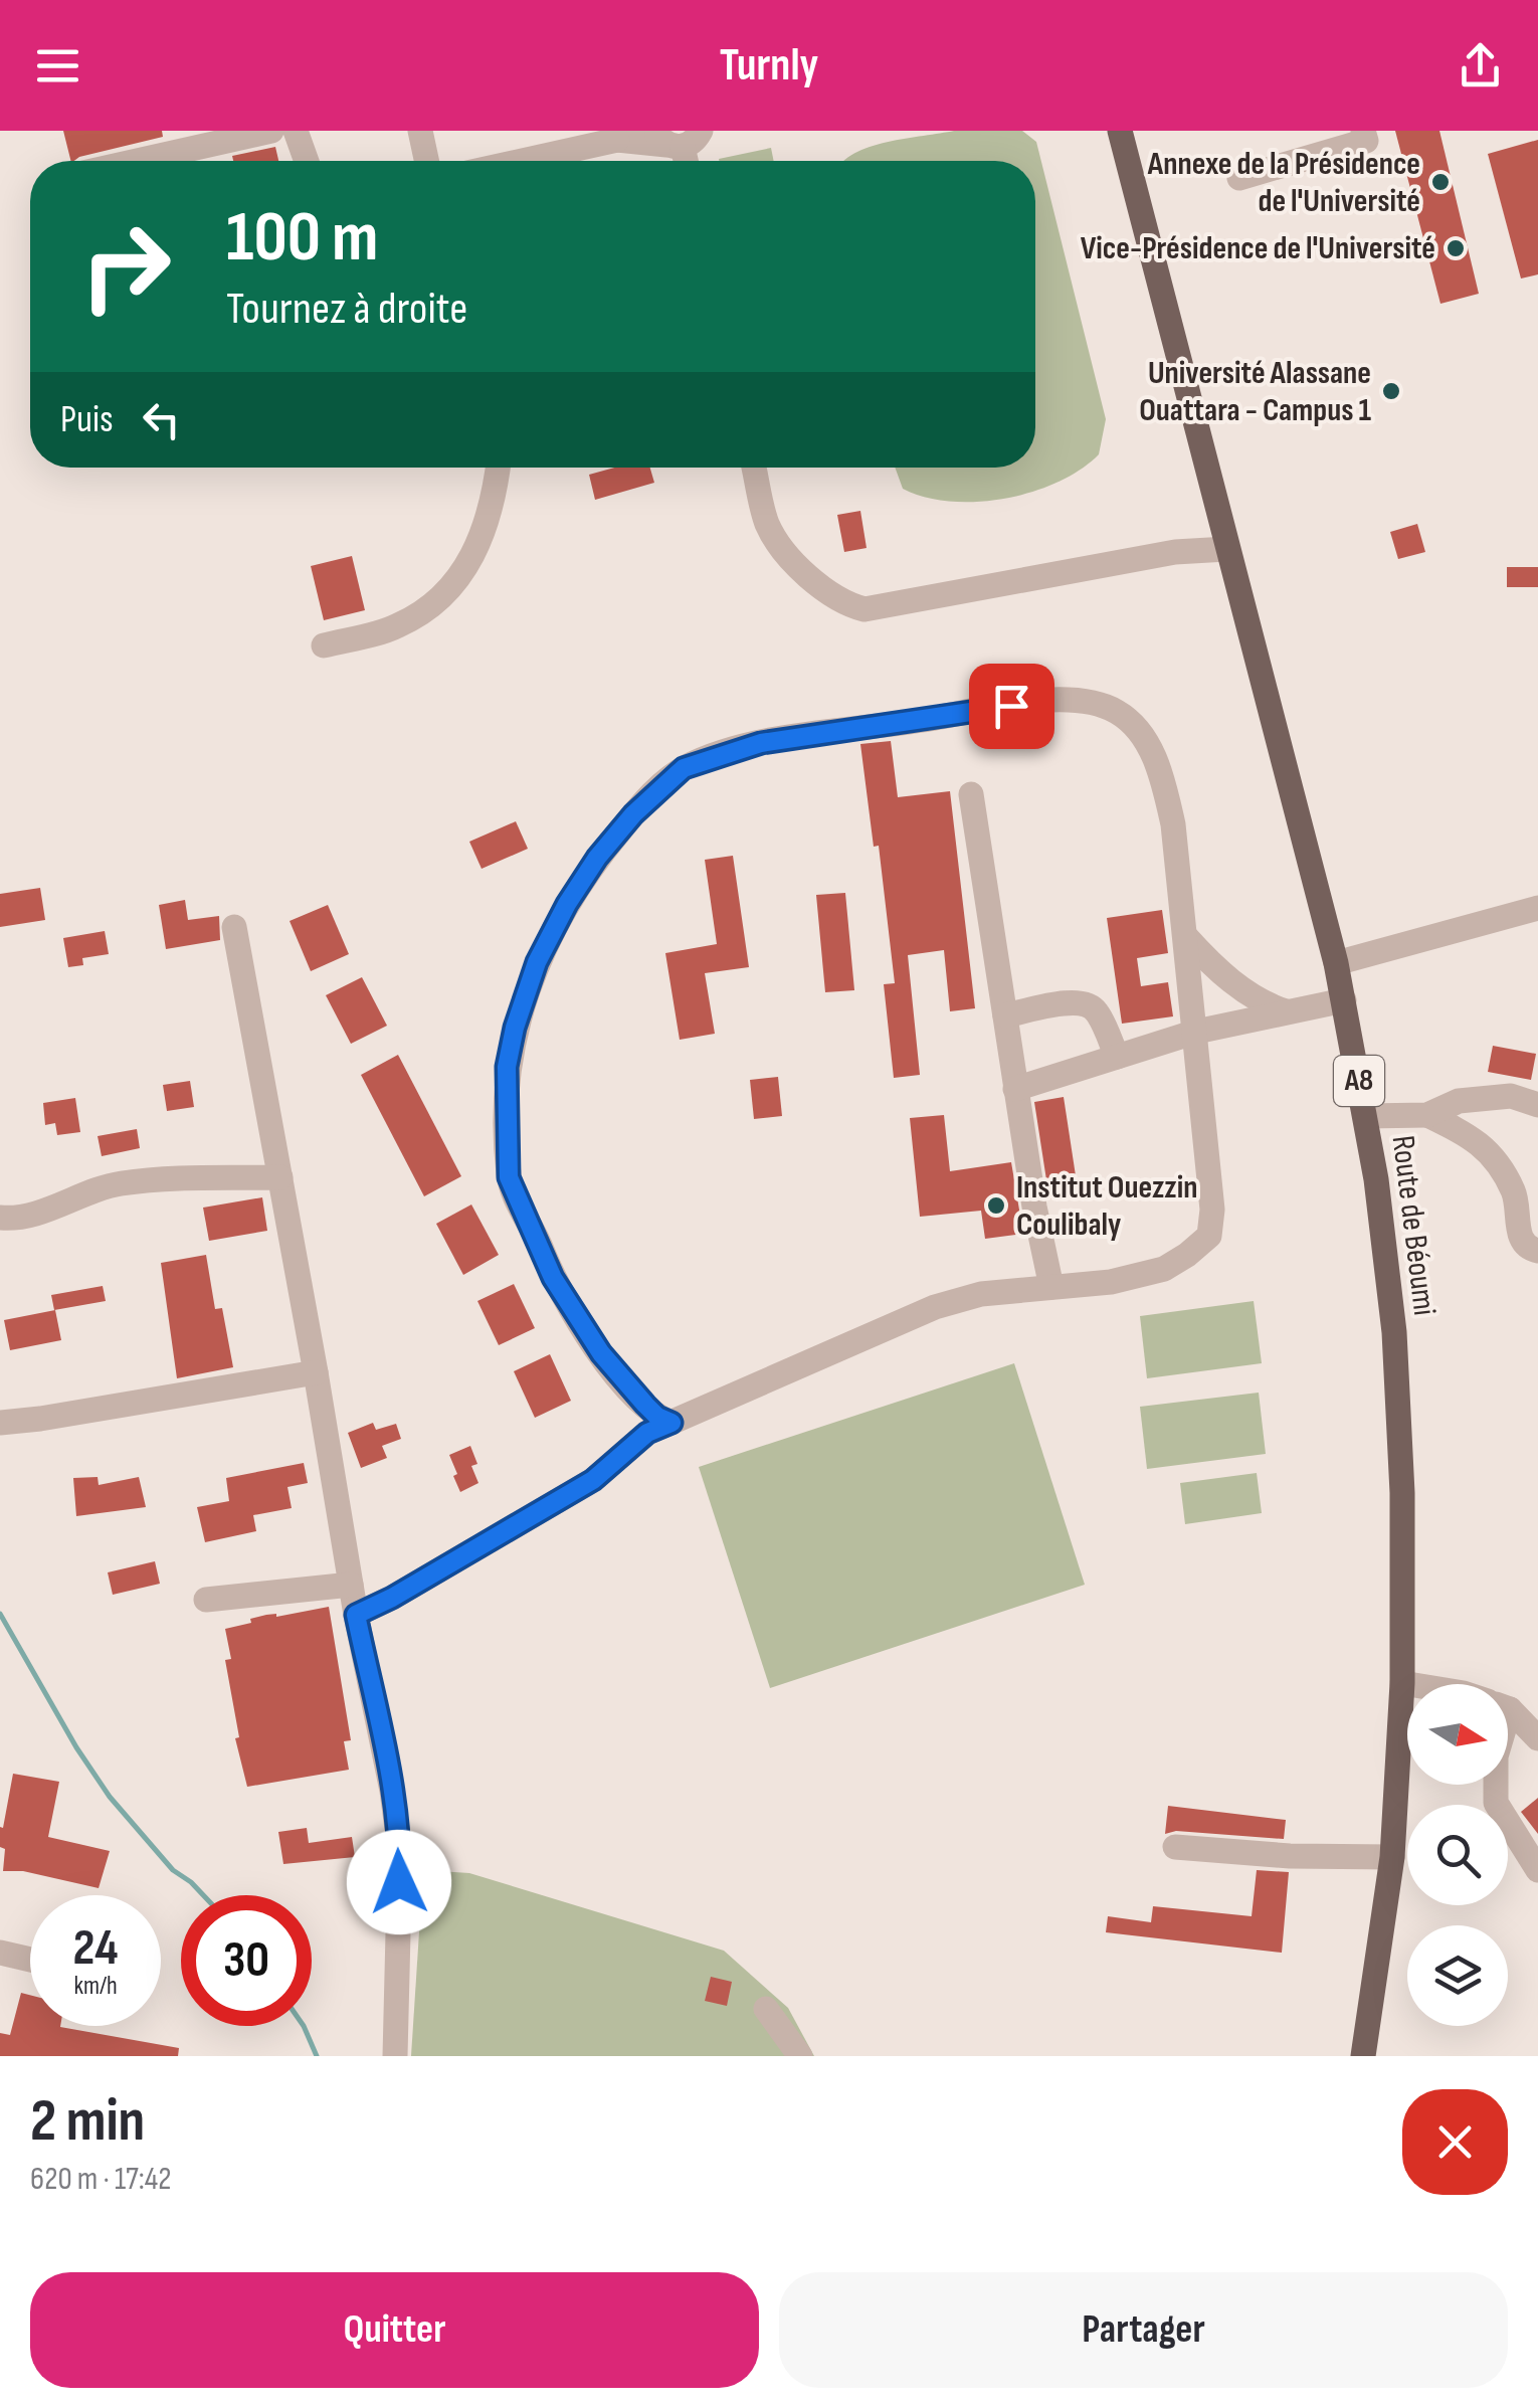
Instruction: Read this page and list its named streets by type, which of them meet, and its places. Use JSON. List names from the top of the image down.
{
  "streets": {
    "main road": ["A8", "Route de Béoumi"]
  },
  "places": [
    "Annexe de la Présidence de l'Université",
    "Vice-Présidence de l'Université",
    "Université Alassane Ouattara - Campus 1",
    "Institut Ouezzin Coulibaly"
  ],
  "north": "right",
  "page": {
    "header": "Turnly",
    "turn": ["100 m", "Tournez à droite"],
    "then": "Puis",
    "speed": "24 km/h",
    "limit": "30",
    "heading": ["2 min", "620 m · 17:42"],
    "buttons": ["Quitter", "Partager"]
  }
}
